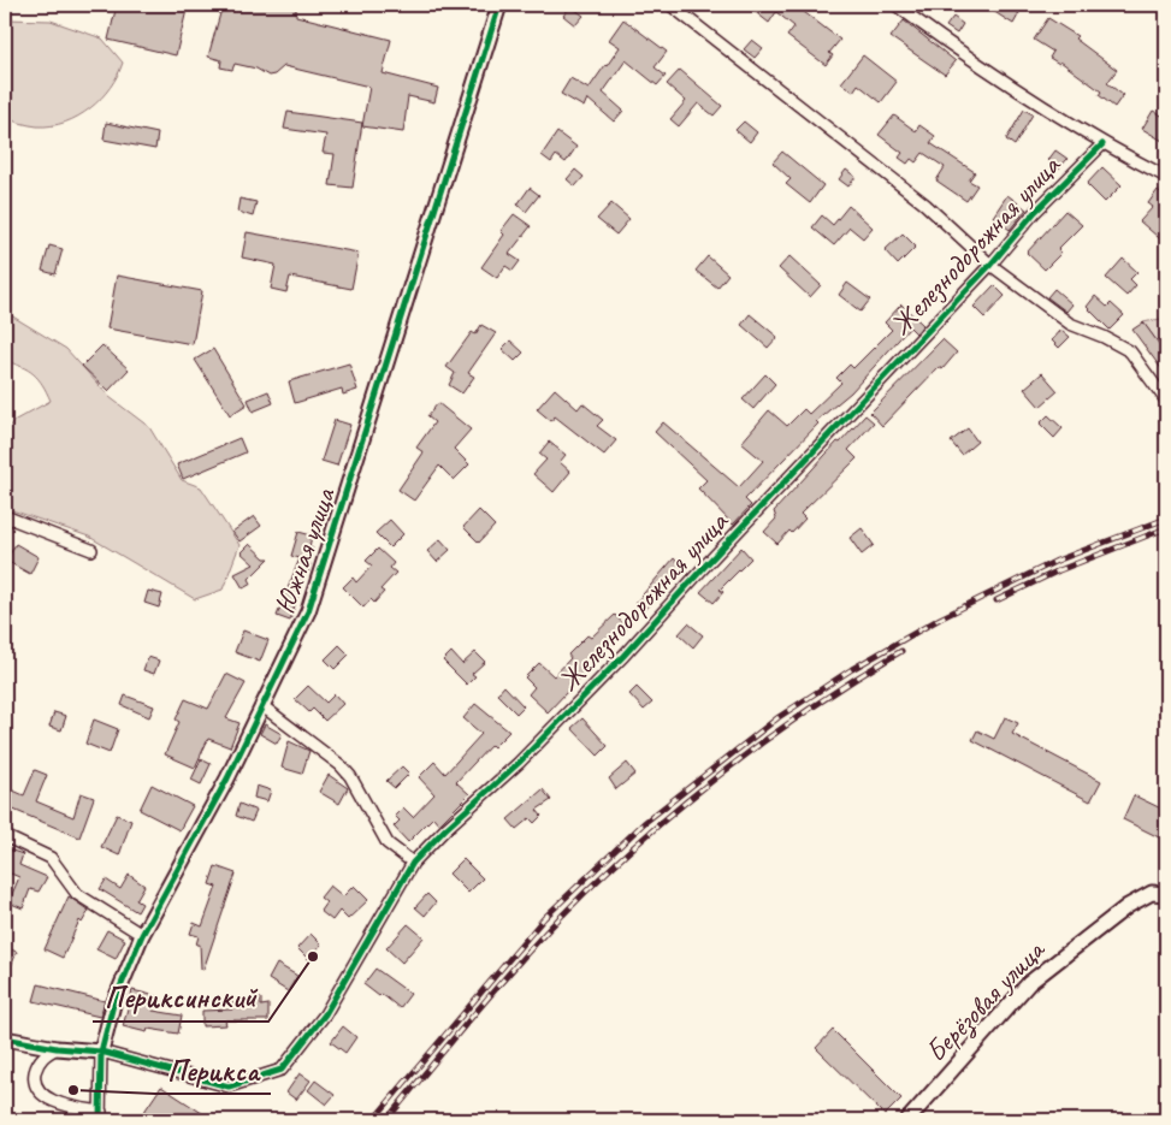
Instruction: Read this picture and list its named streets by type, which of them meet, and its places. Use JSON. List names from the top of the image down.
{
  "streets": {
    "street": ["Железнодорожная улица", "Южная улица", "Берёзовая улица"]
  },
  "crossings": [
    ["Железнодорожная улица", "Южная улица"]
  ],
  "places": ["Периксинский", "Перикса"]
}
